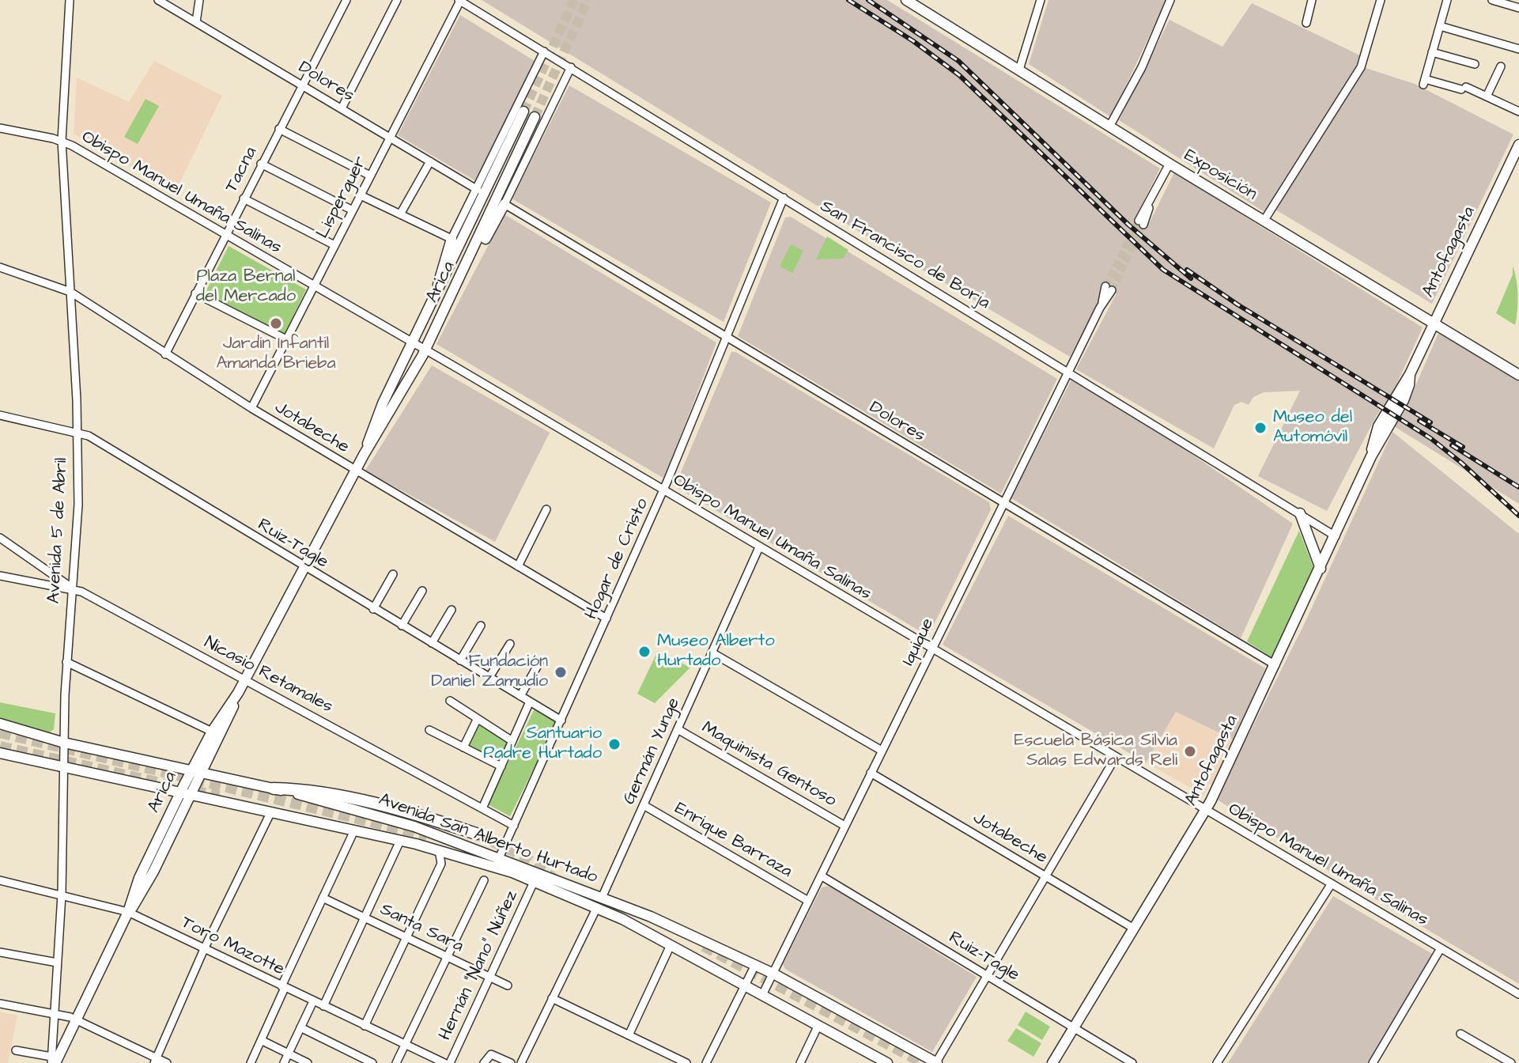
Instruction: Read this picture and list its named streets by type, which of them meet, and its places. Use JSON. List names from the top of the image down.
{
  "streets": {
    "main road": [
      "Exposición",
      "Antofagasta",
      "Arica",
      "Avenida San Alberto Hurtado"
    ],
    "street": [
      "Dolores",
      "Tacna",
      "Obispo Manuel Umaña Salinas",
      "Lisperguer",
      "San Francisco de Borja",
      "Jotabeche",
      "Avenida 5 de Abril",
      "Ruiz-Tagle",
      "Hogar de Cristo",
      "Iquique",
      "Nicasio Retamales",
      "Germán Yunge",
      "Maquinista Gentoso",
      "Enrique Barraza",
      "Santa Sara",
      "Toro Mazotte",
      "Hernán “Nano” Núñez"
    ]
  },
  "crossings": [
    ["Dolores", "Tacna"],
    ["Dolores", "Lisperguer"],
    ["Dolores", "Antofagasta"],
    ["Dolores", "Arica"],
    ["Dolores", "Hogar de Cristo"],
    ["Dolores", "Iquique"],
    ["Tacna", "Obispo Manuel Umaña Salinas"],
    ["Tacna", "Jotabeche"],
    ["Exposición", "Antofagasta"],
    ["Obispo Manuel Umaña Salinas", "Lisperguer"],
    ["Obispo Manuel Umaña Salinas", "Antofagasta"],
    ["Obispo Manuel Umaña Salinas", "Arica"],
    ["Obispo Manuel Umaña Salinas", "Avenida 5 de Abril"],
    ["Obispo Manuel Umaña Salinas", "Hogar de Cristo"],
    ["Obispo Manuel Umaña Salinas", "Iquique"],
    ["Obispo Manuel Umaña Salinas", "Germán Yunge"],
    ["Lisperguer", "San Francisco de Borja"],
    ["Lisperguer", "Jotabeche"],
    ["Antofagasta", "San Francisco de Borja"],
    ["Antofagasta", "Jotabeche"],
    ["Antofagasta", "Ruiz-Tagle"],
    ["San Francisco de Borja", "Arica"],
    ["San Francisco de Borja", "Hogar de Cristo"],
    ["San Francisco de Borja", "Iquique"],
    ["Arica", "Jotabeche"],
    ["Arica", "Ruiz-Tagle"],
    ["Arica", "Nicasio Retamales"],
    ["Arica", "Avenida San Alberto Hurtado"],
    ["Arica", "Toro Mazotte"],
    ["Jotabeche", "Avenida 5 de Abril"],
    ["Jotabeche", "Hogar de Cristo"],
    ["Jotabeche", "Iquique"],
    ["Avenida 5 de Abril", "Ruiz-Tagle"],
    ["Avenida 5 de Abril", "Nicasio Retamales"],
    ["Avenida 5 de Abril", "Avenida San Alberto Hurtado"],
    ["Avenida 5 de Abril", "Toro Mazotte"],
    ["Ruiz-Tagle", "Hogar de Cristo"],
    ["Ruiz-Tagle", "Iquique"],
    ["Hogar de Cristo", "Nicasio Retamales"],
    ["Hogar de Cristo", "Avenida San Alberto Hurtado"],
    ["Iquique", "Maquinista Gentoso"],
    ["Iquique", "Avenida San Alberto Hurtado"],
    ["Iquique", "Enrique Barraza"],
    ["Germán Yunge", "Maquinista Gentoso"],
    ["Germán Yunge", "Avenida San Alberto Hurtado"],
    ["Germán Yunge", "Enrique Barraza"],
    ["Avenida San Alberto Hurtado", "Hernán “Nano” Núñez"],
    ["Santa Sara", "Hernán “Nano” Núñez"]
  ],
  "parks": ["Plaza Bernal del Mercado"],
  "places": [
    "Jardín Infantil Amanda Brieba",
    "Museo del Automóvil",
    "Museo Alberto Hurtado",
    "Fundación Daniel Zamudio",
    "Santuario Padre Hurtado",
    "Escuela Básica Silvia Salas Edwards Reli"
  ]
}
